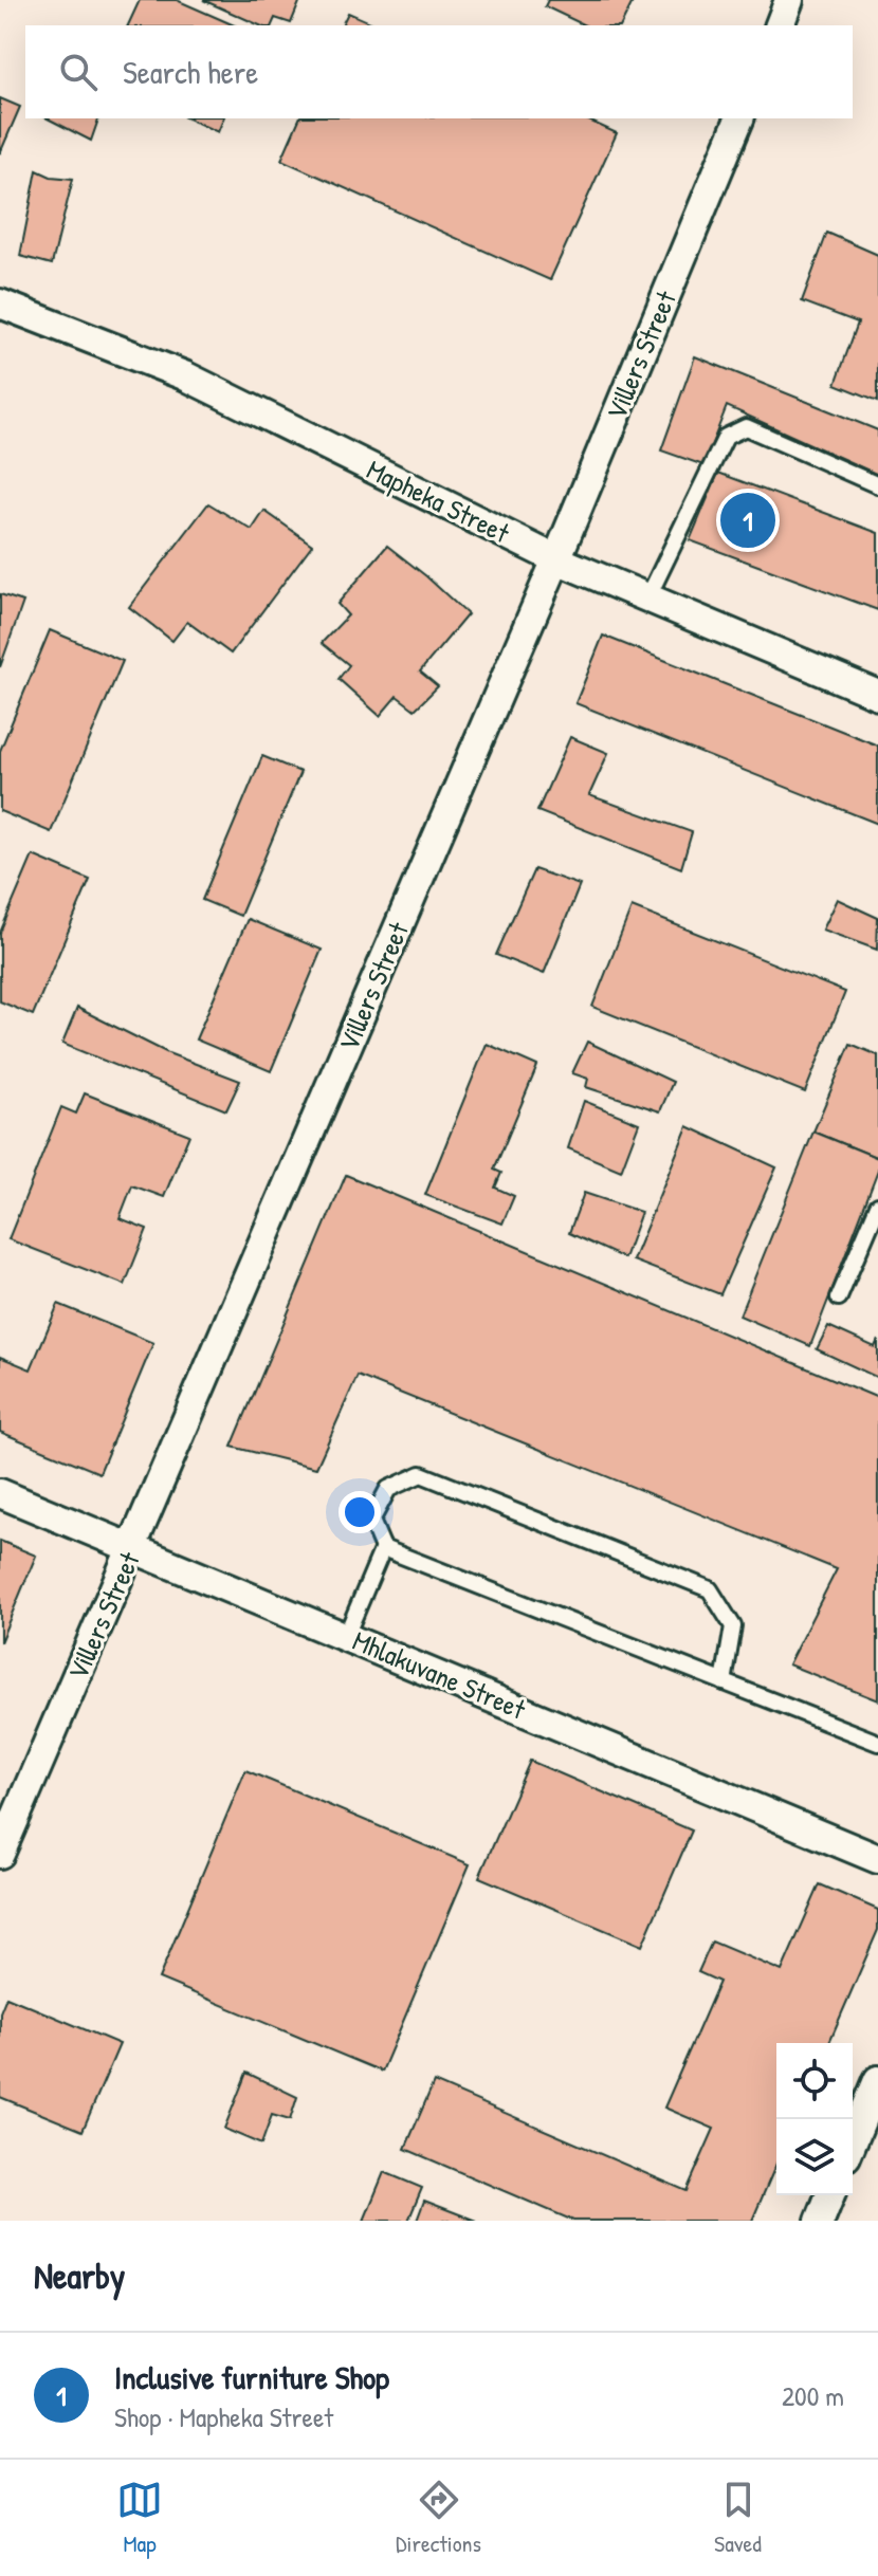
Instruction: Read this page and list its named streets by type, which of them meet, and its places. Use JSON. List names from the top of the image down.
{
  "streets": {
    "street": ["Villers Street", "Mapheka Street", "Mhlakuvane Street"]
  },
  "crossings": [
    ["Villers Street", "Mapheka Street"],
    ["Villers Street", "Mhlakuvane Street"]
  ],
  "page": {
    "search": "Search here",
    "pins": "1",
    "heading": "Nearby",
    "list": [
      {
        "mark": "1",
        "name": "Inclusive furniture Shop",
        "note": "Shop · Mapheka Street",
        "value": "200 m"
      }
    ],
    "nav": ["Map", "Directions", "Saved"]
  }
}
